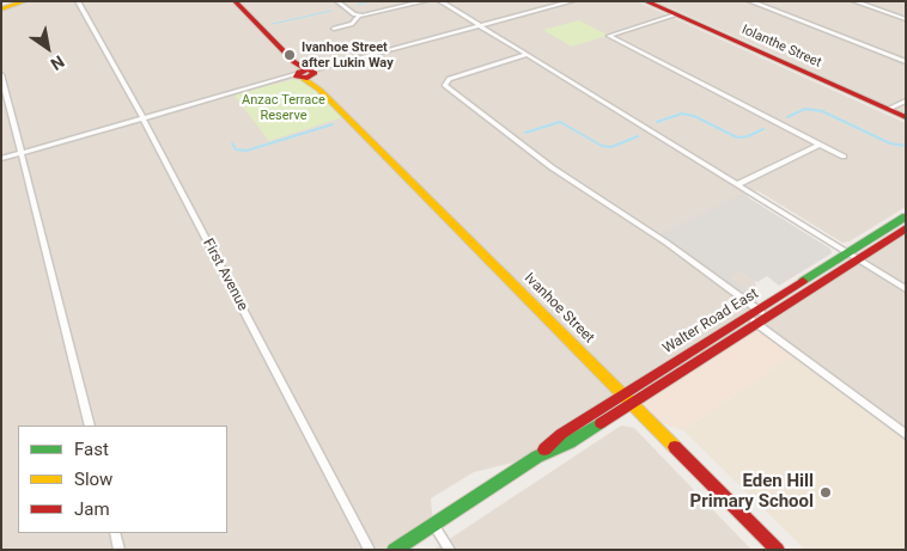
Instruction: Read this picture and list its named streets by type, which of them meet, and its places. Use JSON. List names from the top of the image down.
{
  "streets": {
    "street": [
      "Iolanthe Street",
      "First Avenue",
      "Ivanhoe Street",
      "Walter Road East"
    ]
  },
  "crossings": [
    ["Ivanhoe Street", "Walter Road East"]
  ],
  "parks": ["Anzac Terrace Reserve"],
  "places": ["Ivanhoe Street after Lukin Way", "Eden Hill Primary School"],
  "legend": ["Fast", "Slow", "Jam"],
  "north": "bottom right"
}
